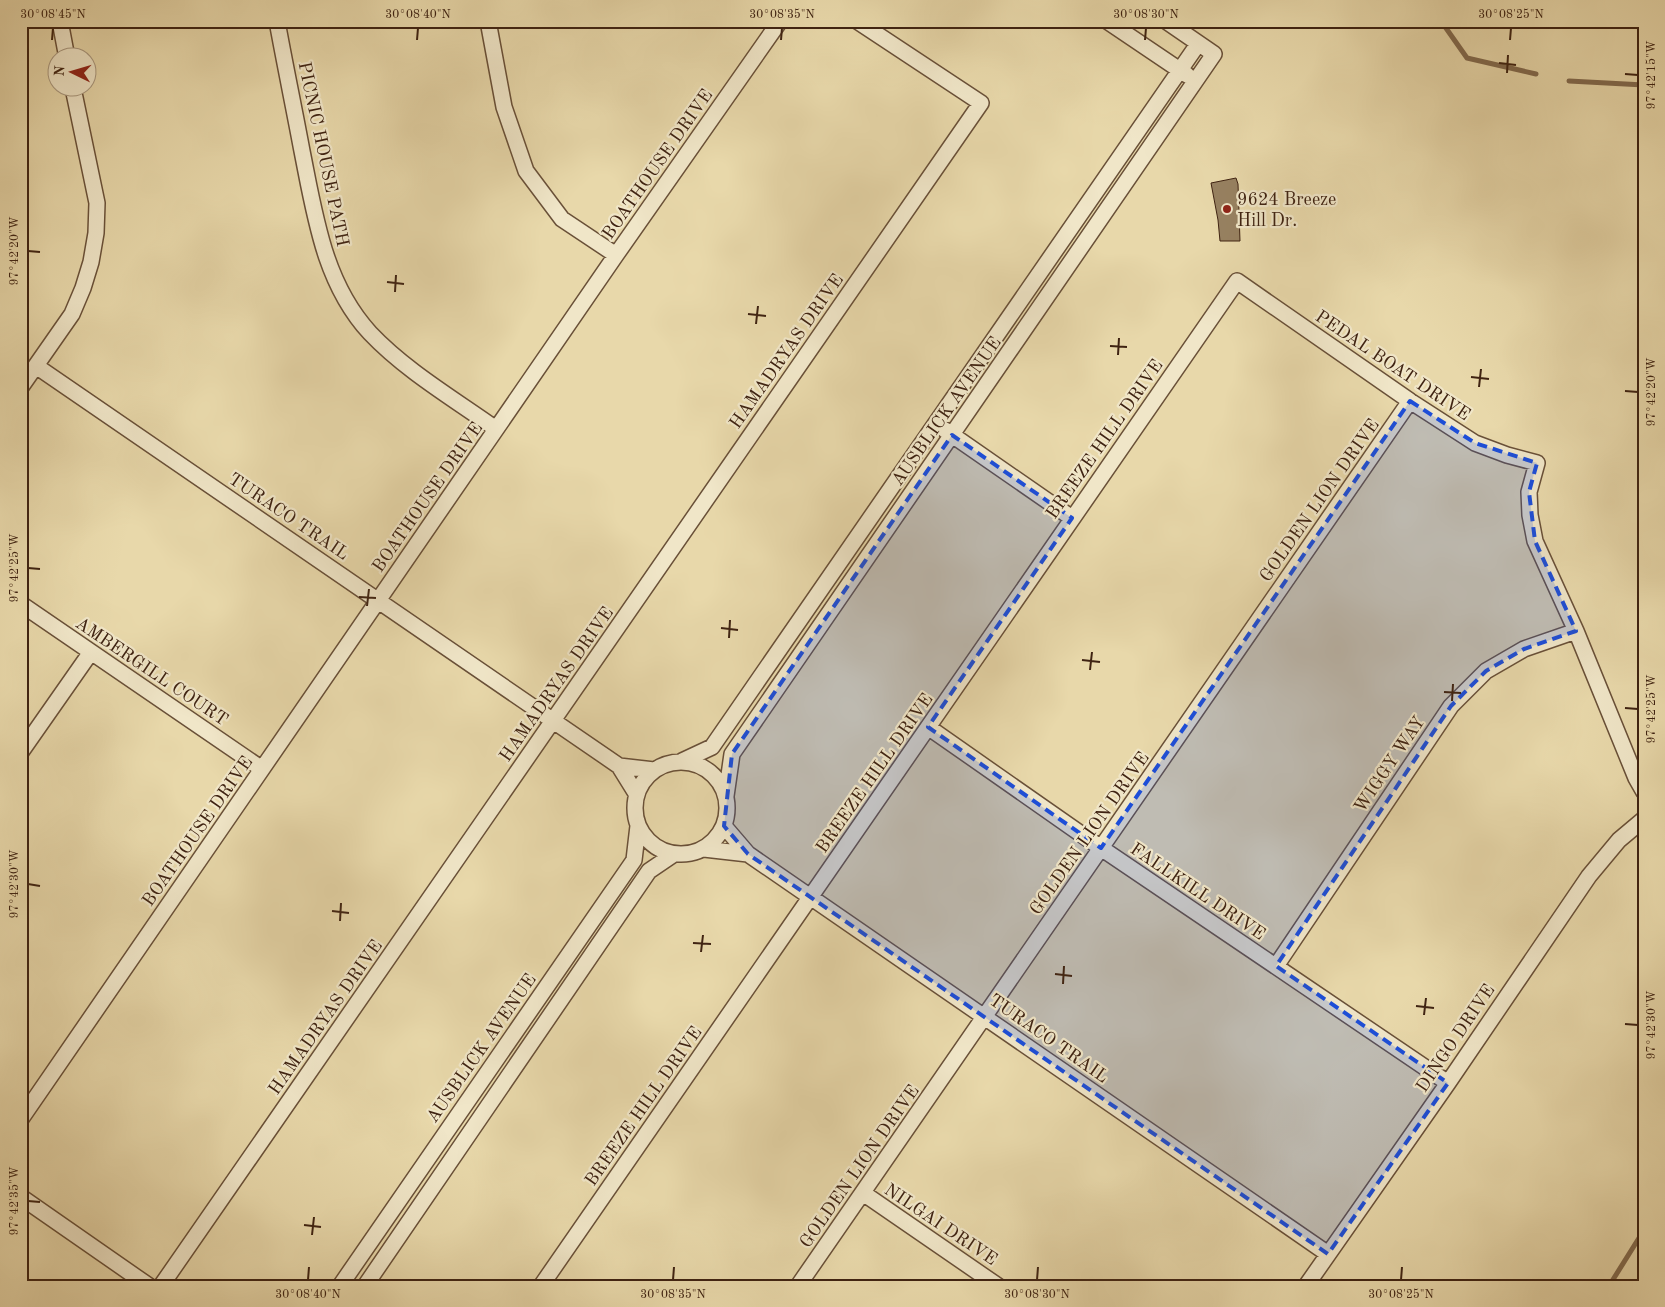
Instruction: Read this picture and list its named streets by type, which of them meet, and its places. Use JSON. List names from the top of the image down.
{
  "streets": {
    "street": [
      "PICNIC HOUSE PATH",
      "BOATHOUSE DRIVE",
      "HAMADRYAS DRIVE",
      "PEDAL BOAT DRIVE",
      "AUSBLICK AVENUE",
      "BREEZE HILL DRIVE",
      "GOLDEN LION DRIVE",
      "TURACO TRAIL",
      "AMBERGILL COURT",
      "WIGGY WAY",
      "FALLKILL DRIVE",
      "DINGO DRIVE",
      "NILGAI DRIVE"
    ]
  },
  "crossings": [
    ["PICNIC HOUSE PATH", "BOATHOUSE DRIVE"],
    ["BOATHOUSE DRIVE", "TURACO TRAIL"],
    ["BOATHOUSE DRIVE", "AMBERGILL COURT"],
    ["HAMADRYAS DRIVE", "TURACO TRAIL"],
    ["PEDAL BOAT DRIVE", "BREEZE HILL DRIVE"],
    ["PEDAL BOAT DRIVE", "GOLDEN LION DRIVE"],
    ["PEDAL BOAT DRIVE", "WIGGY WAY"],
    ["AUSBLICK AVENUE", "TURACO TRAIL"],
    ["BREEZE HILL DRIVE", "TURACO TRAIL"],
    ["BREEZE HILL DRIVE", "FALLKILL DRIVE"],
    ["GOLDEN LION DRIVE", "TURACO TRAIL"],
    ["GOLDEN LION DRIVE", "FALLKILL DRIVE"],
    ["GOLDEN LION DRIVE", "NILGAI DRIVE"],
    ["TURACO TRAIL", "DINGO DRIVE"],
    ["WIGGY WAY", "FALLKILL DRIVE"],
    ["FALLKILL DRIVE", "DINGO DRIVE"]
  ],
  "places": ["9624 Breeze Hill Dr."],
  "north": "left",
  "coordinates": [
    "30°08'45\"N",
    "30°08'40\"N",
    "30°08'35\"N",
    "30°08'30\"N",
    "30°08'25\"N",
    "97°42'15\"W",
    "97°42'20\"W",
    "97°42'25\"W",
    "97°42'30\"W",
    "97°42'35\"W"
  ]
}
